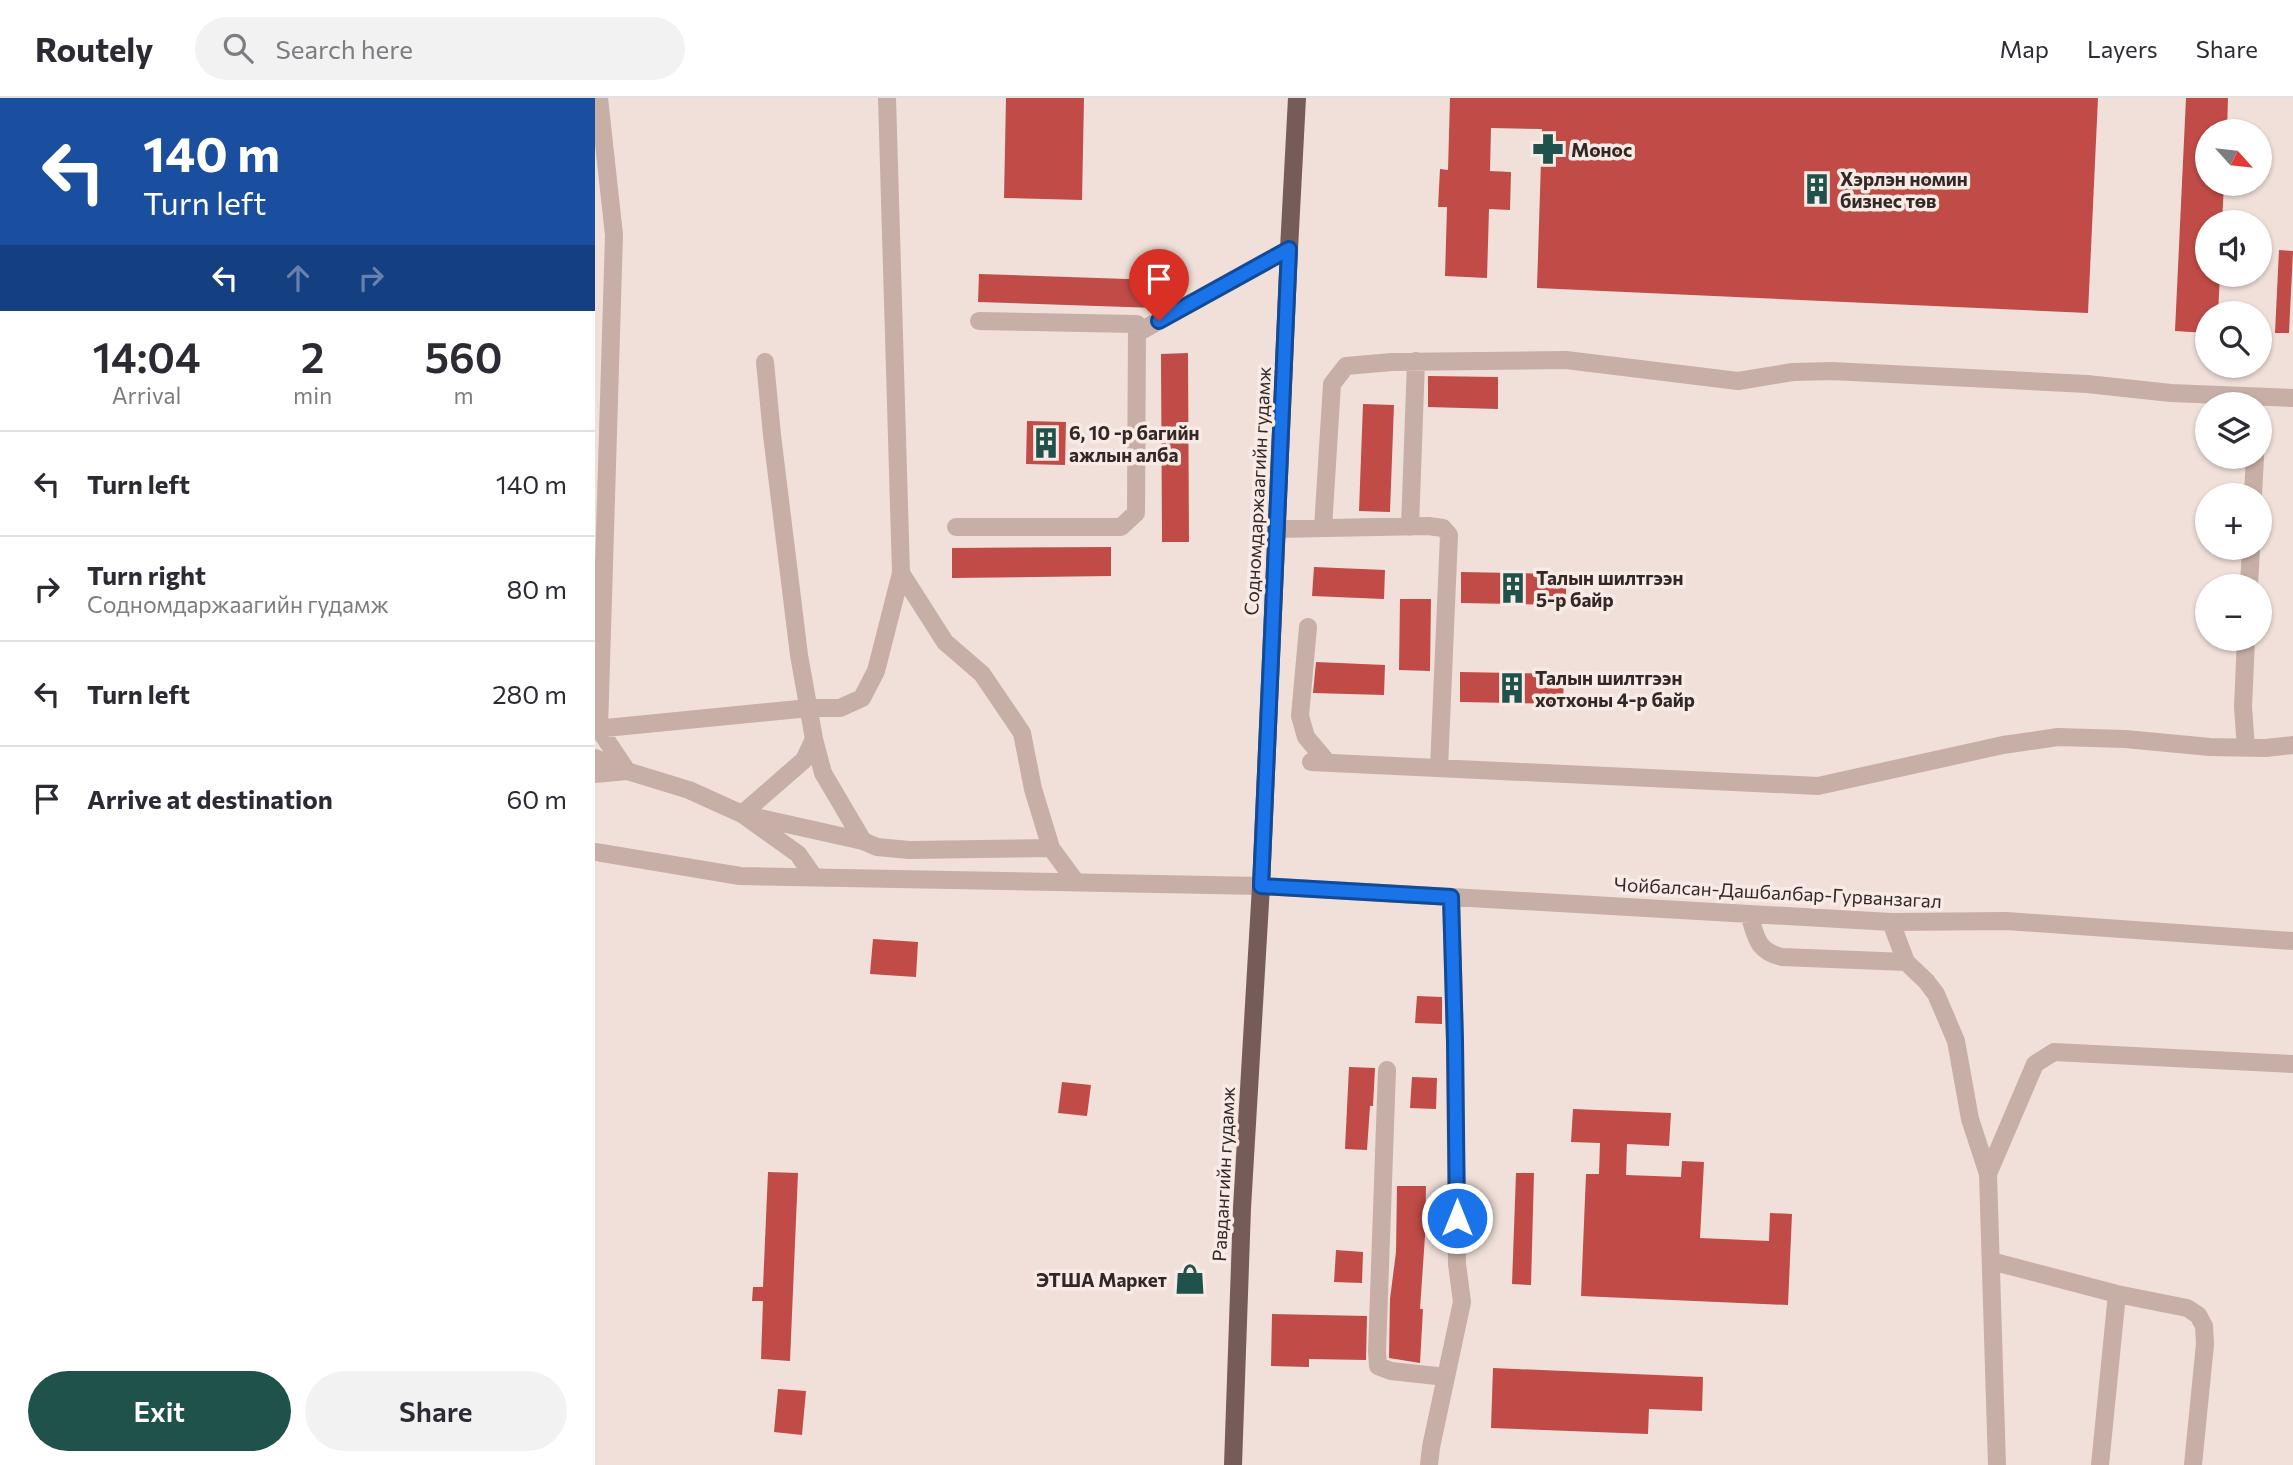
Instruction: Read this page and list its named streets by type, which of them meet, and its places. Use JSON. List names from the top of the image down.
{
  "streets": {
    "main road": ["Содномдаржаагийн гудамж", "Равдангийн гудамж"],
    "street": ["Чойбалсан-Дашбалбар-Гурванзагал"]
  },
  "crossings": [
    ["Содномдаржаагийн гудамж", "Чойбалсан-Дашбалбар-Гурванзагал"],
    ["Содномдаржаагийн гудамж", "Равдангийн гудамж"],
    ["Чойбалсан-Дашбалбар-Гурванзагал", "Равдангийн гудамж"]
  ],
  "places": {
    "pharmacy": ["Монос"],
    "building": [
      "Хэрлэн номин бизнес төв",
      "6, 10 -р багийн ажлын алба",
      "Талын шилтгээн 5-р байр",
      "Талын шилтгээн хотхоны 4-р байр"
    ],
    "shop": ["ЭТША Маркет"]
  },
  "north": "bottom right",
  "page": {
    "header": "Routely",
    "search": "Search here",
    "nav": ["Map", "Layers", "Share"],
    "turn": ["140 m", "Turn left"],
    "map_buttons": ["+", "−"],
    "eta": [
      "14:04",
      "Arrival",
      "2",
      "min",
      "560",
      "m"
    ],
    "list": [
      {
        "name": "Turn left",
        "value": "140 m"
      },
      {
        "name": "Turn right",
        "note": "Содномдаржаагийн гудамж",
        "value": "80 m"
      },
      {
        "name": "Turn left",
        "value": "280 m"
      },
      {
        "name": "Arrive at destination",
        "value": "60 m"
      }
    ],
    "buttons": ["Exit", "Share"]
  }
}
